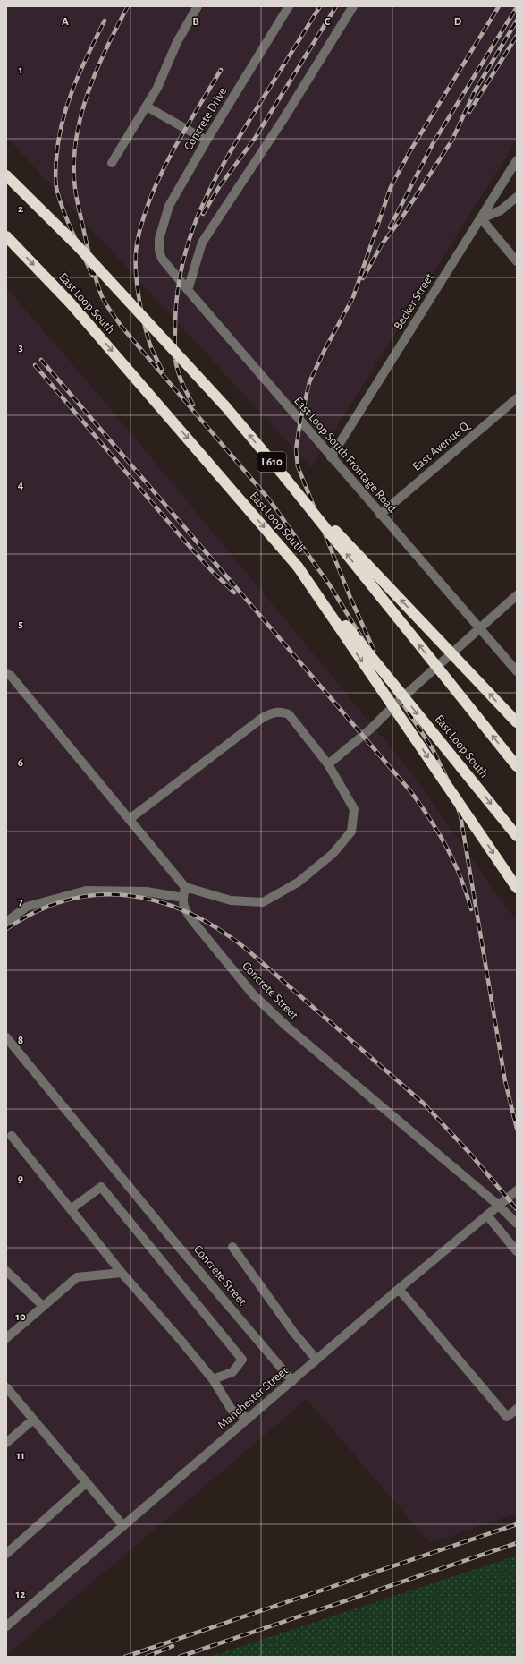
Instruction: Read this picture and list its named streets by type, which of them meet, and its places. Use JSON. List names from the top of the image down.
{
  "streets": {
    "highway": ["East Loop South", "I 610"],
    "street": [
      "Concrete Drive",
      "Becker Street",
      "East Avenue Q",
      "East Loop South Frontage Road",
      "Concrete Street",
      "Manchester Street"
    ]
  },
  "crossings": [
    ["Concrete Drive", "East Loop South Frontage Road"],
    ["Becker Street", "East Loop South Frontage Road"],
    ["East Avenue Q", "East Loop South Frontage Road"],
    ["Concrete Street", "Manchester Street"]
  ],
  "grid": {
    "columns": [
      "A",
      "B",
      "C",
      "D"
    ],
    "rows": [
      "1",
      "2",
      "3",
      "4",
      "5",
      "6",
      "7",
      "8",
      "9",
      "10",
      "11",
      "12"
    ]
  }
}
